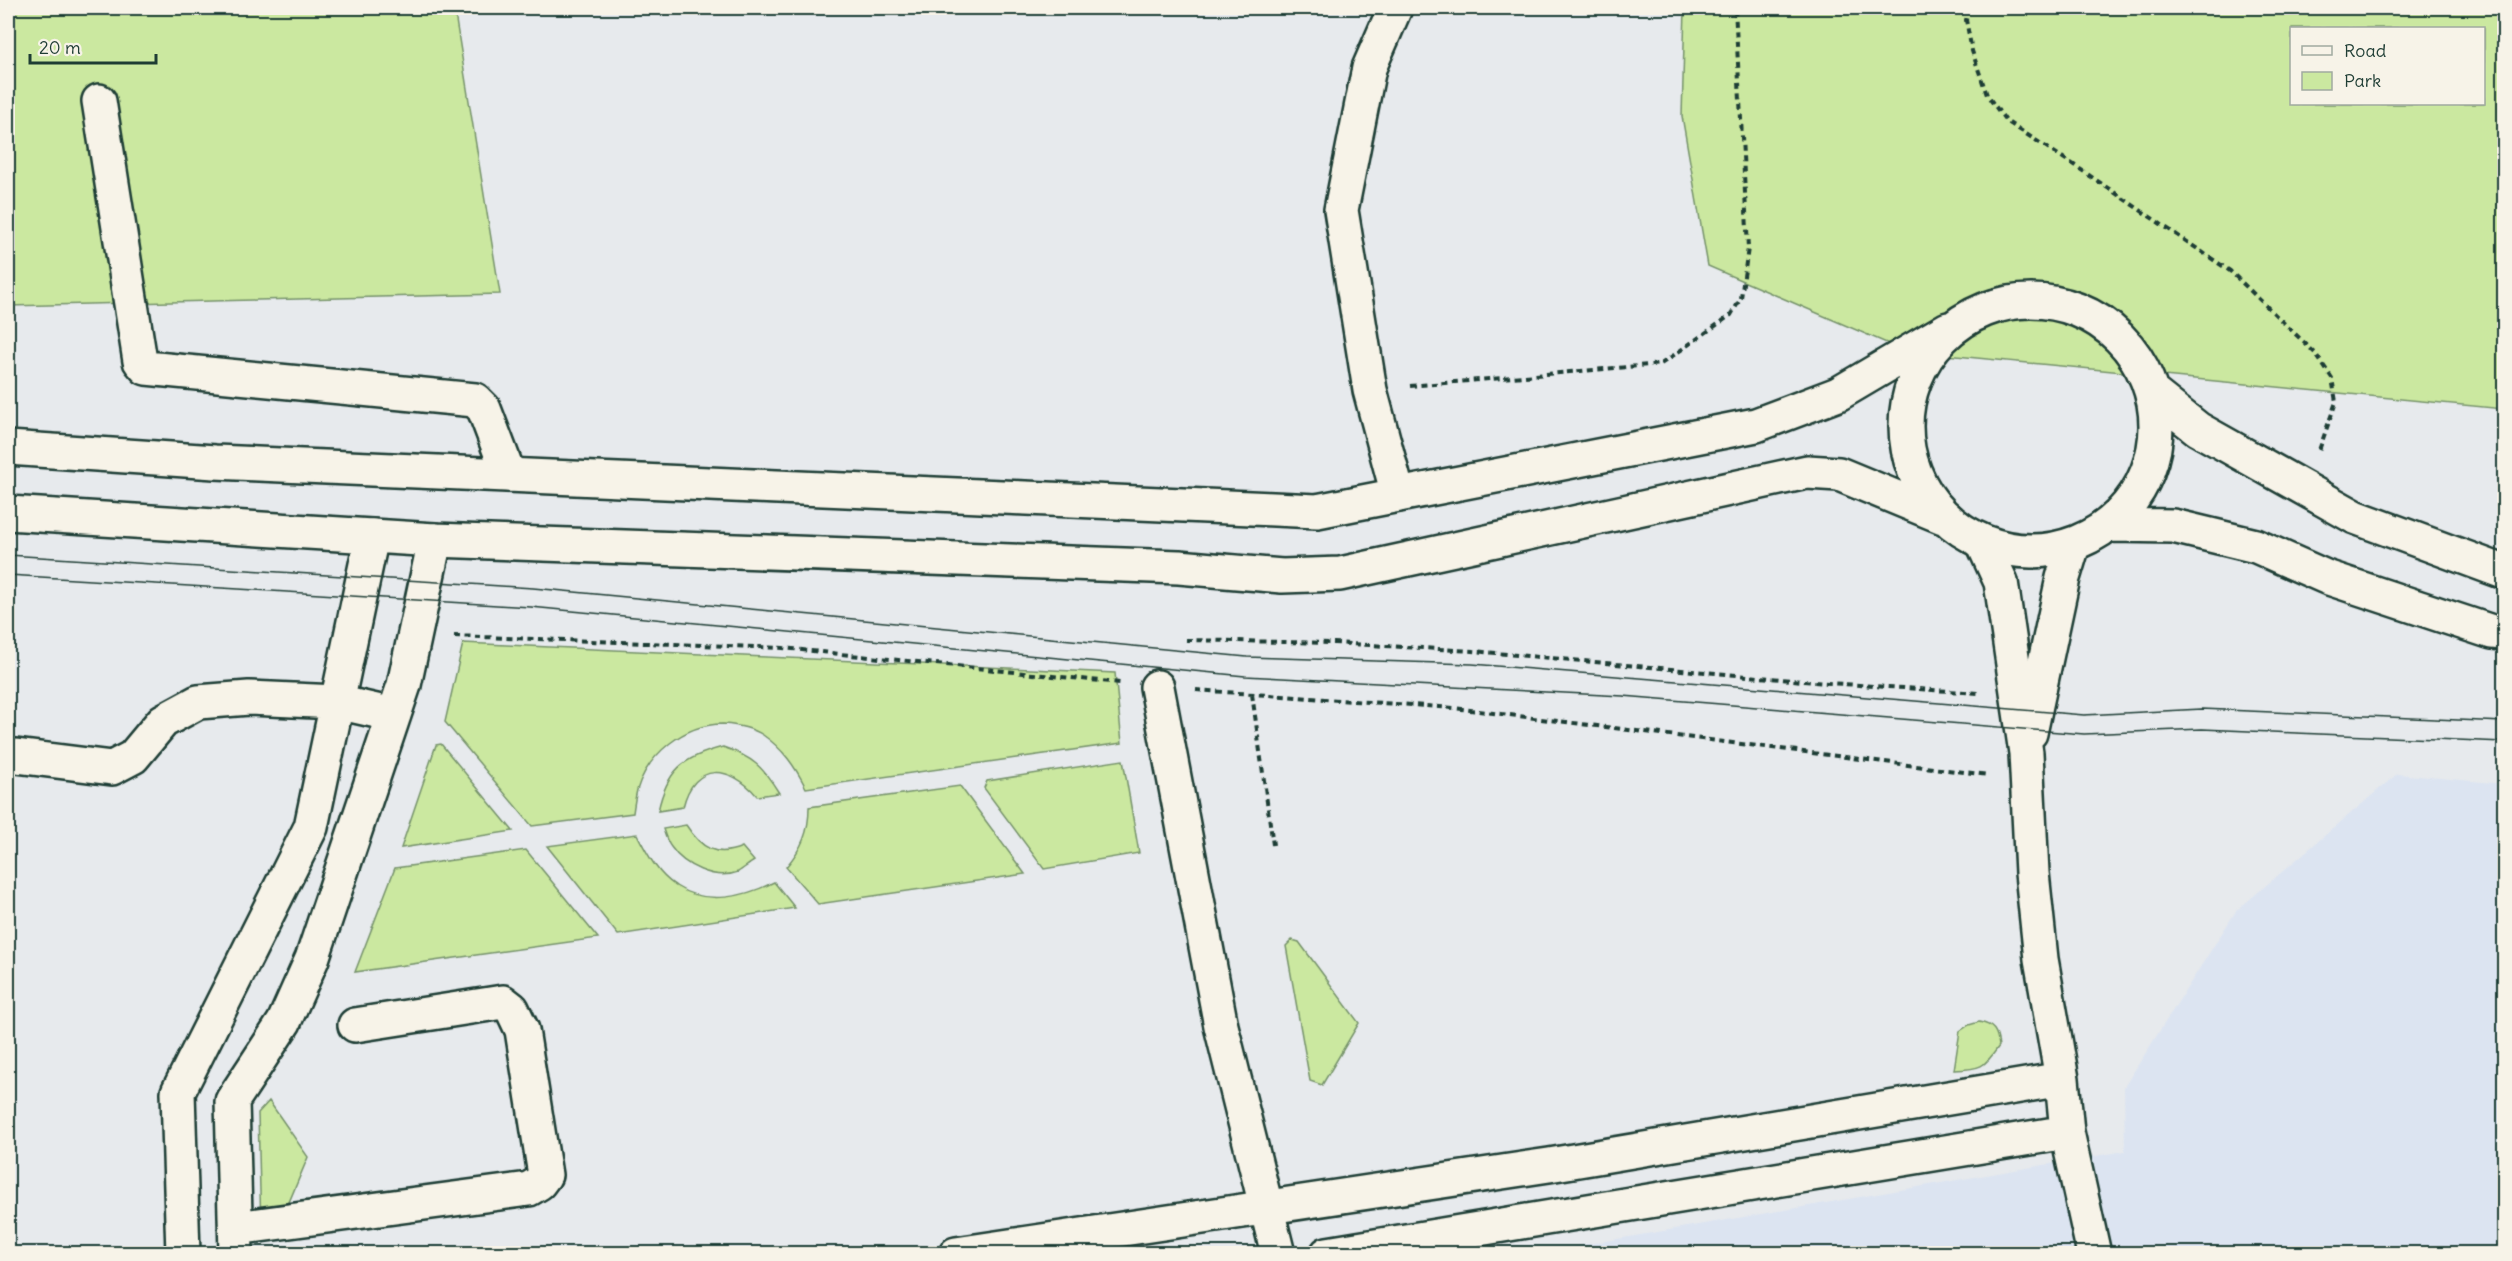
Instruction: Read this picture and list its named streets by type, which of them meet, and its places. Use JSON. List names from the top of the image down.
{
  "legend": ["Road", "Park"],
  "scale_bar": "20 m"
}
